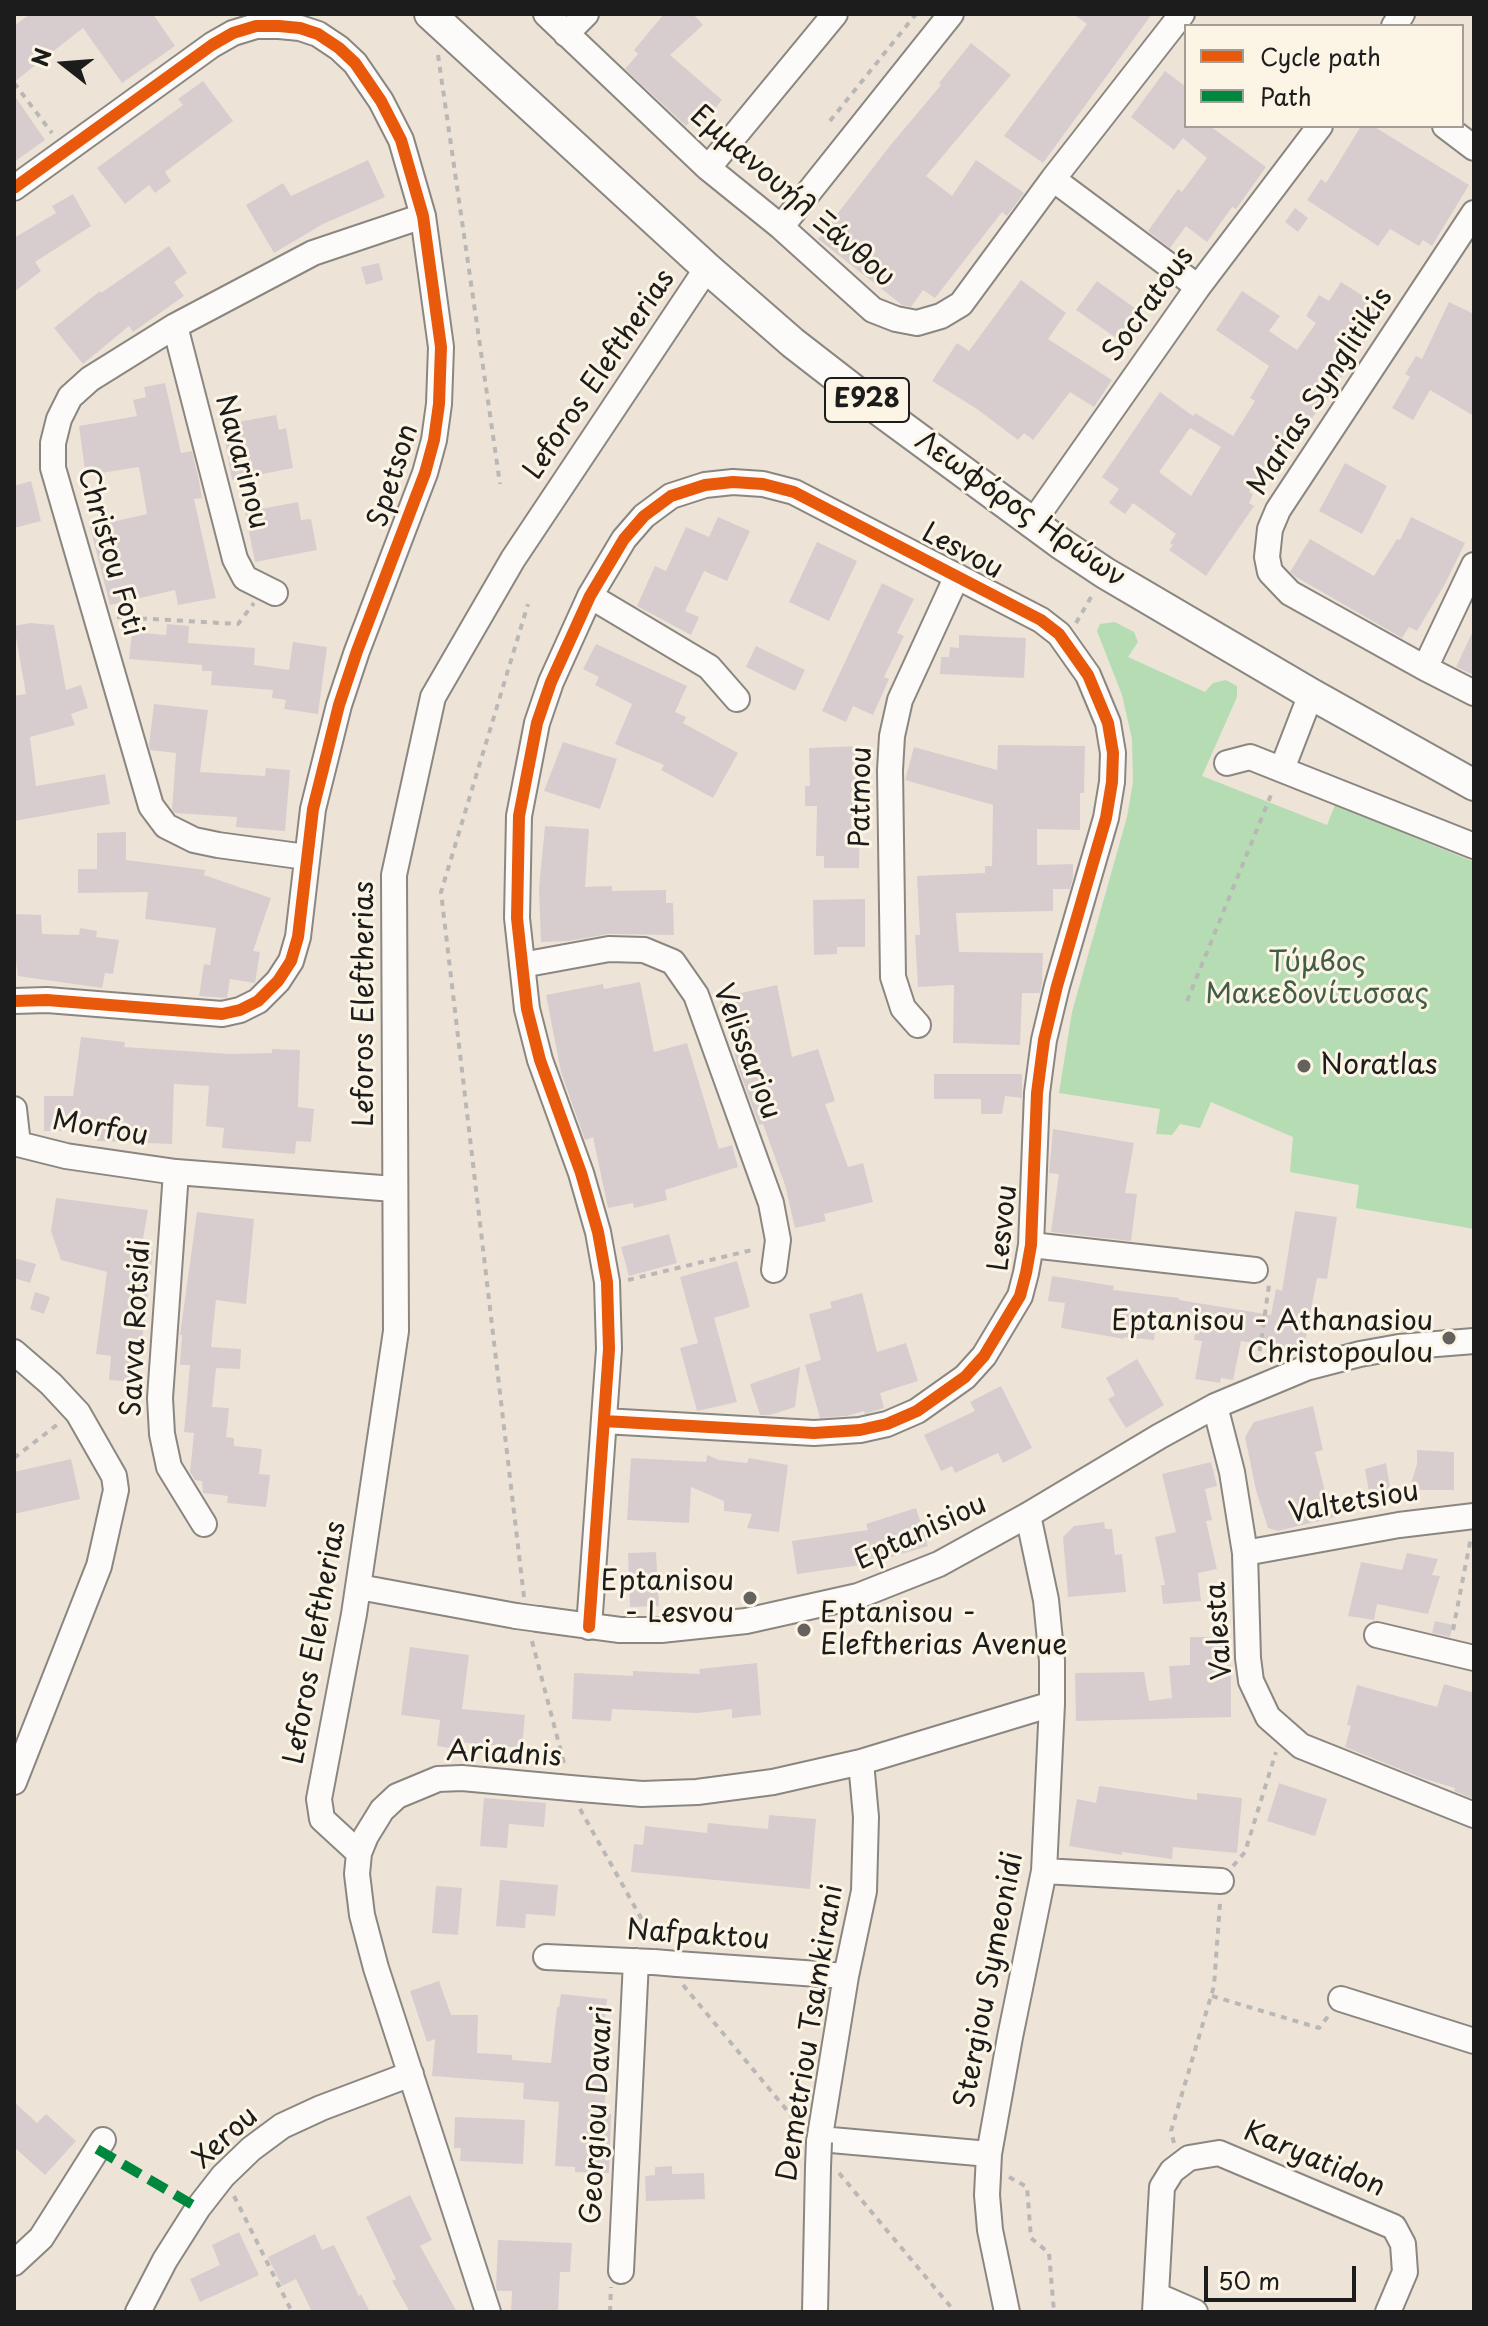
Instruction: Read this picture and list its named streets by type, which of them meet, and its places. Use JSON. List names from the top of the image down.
{
  "streets": {
    "main road": ["E928", "Λεωφόρος Ηρώων"],
    "street": [
      "Εμμανουήλ Ξάνθου",
      "Socratous",
      "Leforos Eleftherias",
      "Marias Synglitikis",
      "Navarinou",
      "Spetson",
      "Christou Foti",
      "Lesvou",
      "Patmou",
      "Velissariou",
      "Morfou",
      "Savva Rotsidi",
      "Valtetsiou",
      "Eptanisiou",
      "Valesta",
      "Ariadnis",
      "Nafpaktou",
      "Stergiou Symeonidi",
      "Demetriou Tsamkirani",
      "Georgiou Davari",
      "Xerou",
      "Karyatidon"
    ]
  },
  "crossings": [
    ["Socratous", "Λεωφόρος Ηρώων"],
    ["Leforos Eleftherias", "Λεωφόρος Ηρώων"],
    ["Leforos Eleftherias", "Morfou"],
    ["Leforos Eleftherias", "Eptanisiou"],
    ["Leforos Eleftherias", "Ariadnis"],
    ["Navarinou", "Christou Foti"],
    ["Spetson", "Christou Foti"],
    ["Lesvou", "Patmou"],
    ["Lesvou", "Velissariou"],
    ["Lesvou", "Eptanisiou"],
    ["Morfou", "Savva Rotsidi"],
    ["Valtetsiou", "Valesta"],
    ["Eptanisiou", "Valesta"],
    ["Eptanisiou", "Stergiou Symeonidi"],
    ["Ariadnis", "Stergiou Symeonidi"],
    ["Ariadnis", "Demetriou Tsamkirani"],
    ["Ariadnis", "Xerou"],
    ["Nafpaktou", "Demetriou Tsamkirani"],
    ["Nafpaktou", "Georgiou Davari"]
  ],
  "parks": ["Τύμβος Μακεδονίτισσας"],
  "places": [
    "Noratlas",
    "Eptanisou - Athanasiou Christopoulou",
    "Eptanisou - Lesvou",
    "Eptanisou - Eleftherias Avenue"
  ],
  "legend": ["Cycle path", "Path"],
  "scale_bar": "50 m",
  "north": "left"
}
